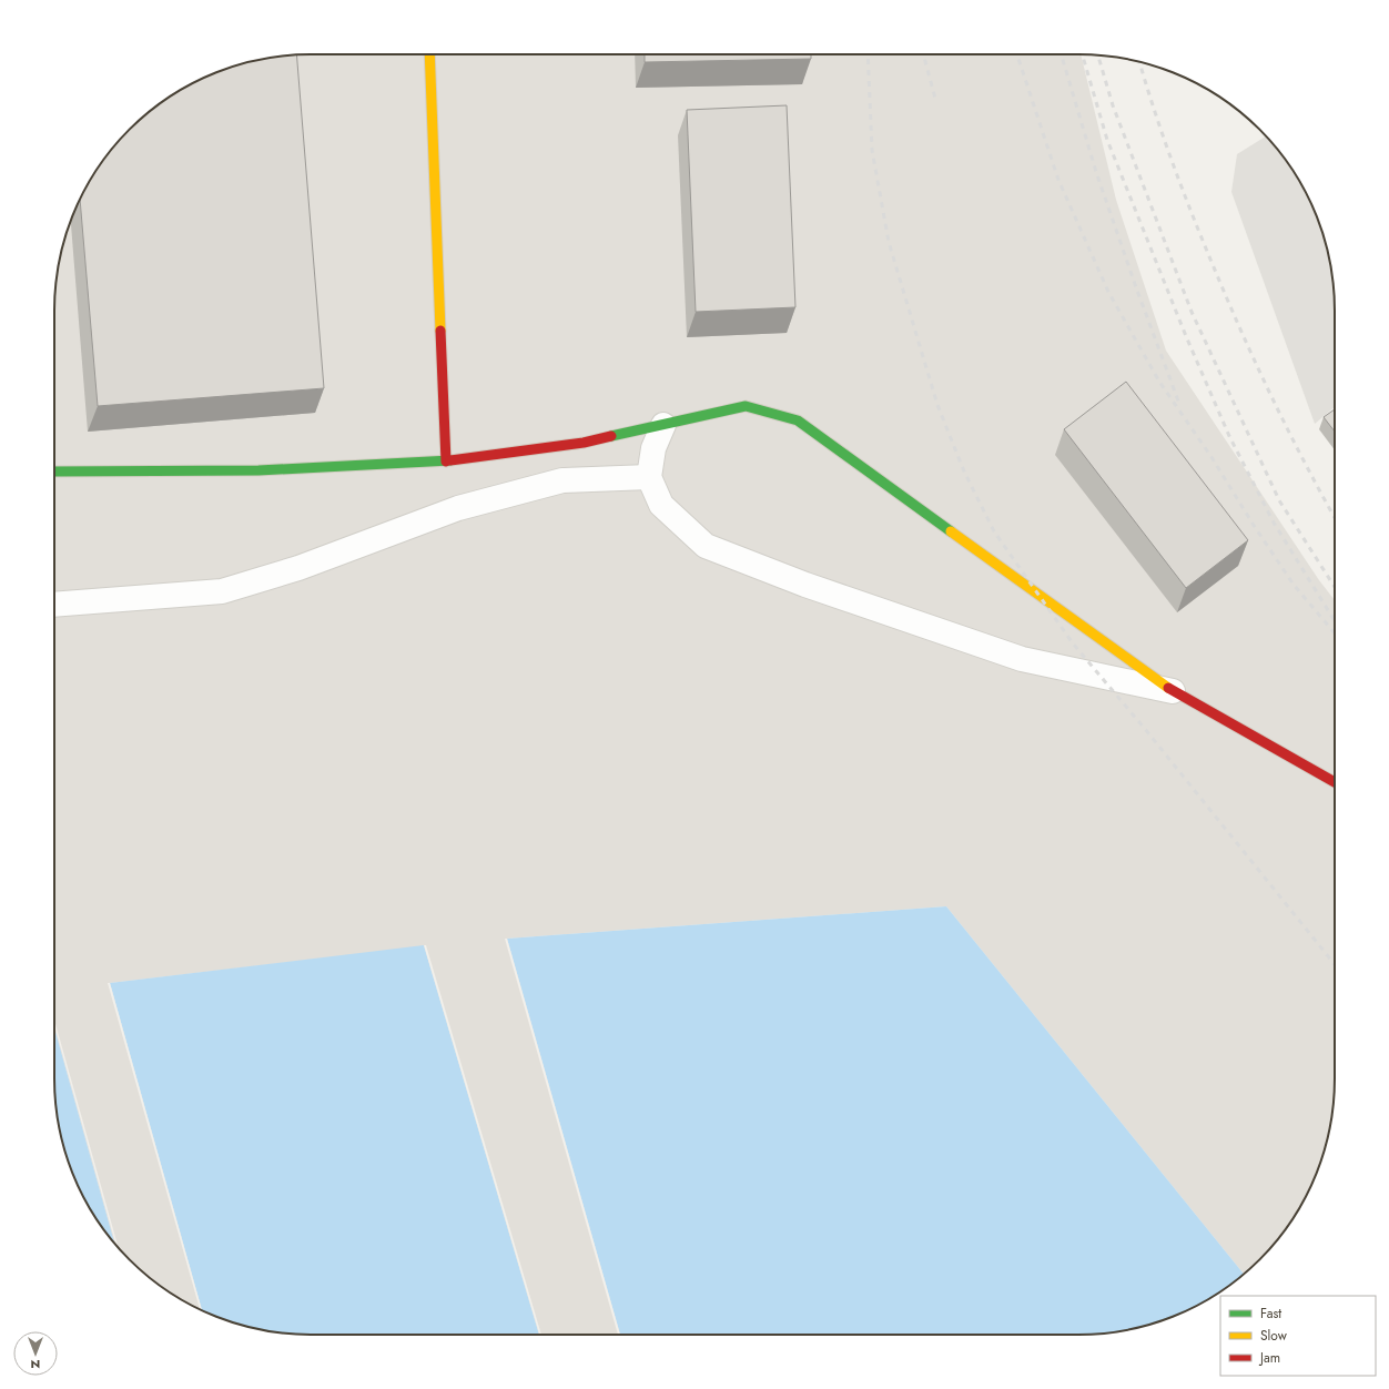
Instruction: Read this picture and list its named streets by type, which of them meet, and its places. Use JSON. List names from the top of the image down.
{
  "legend": ["Fast", "Slow", "Jam"],
  "north": "bottom"
}
